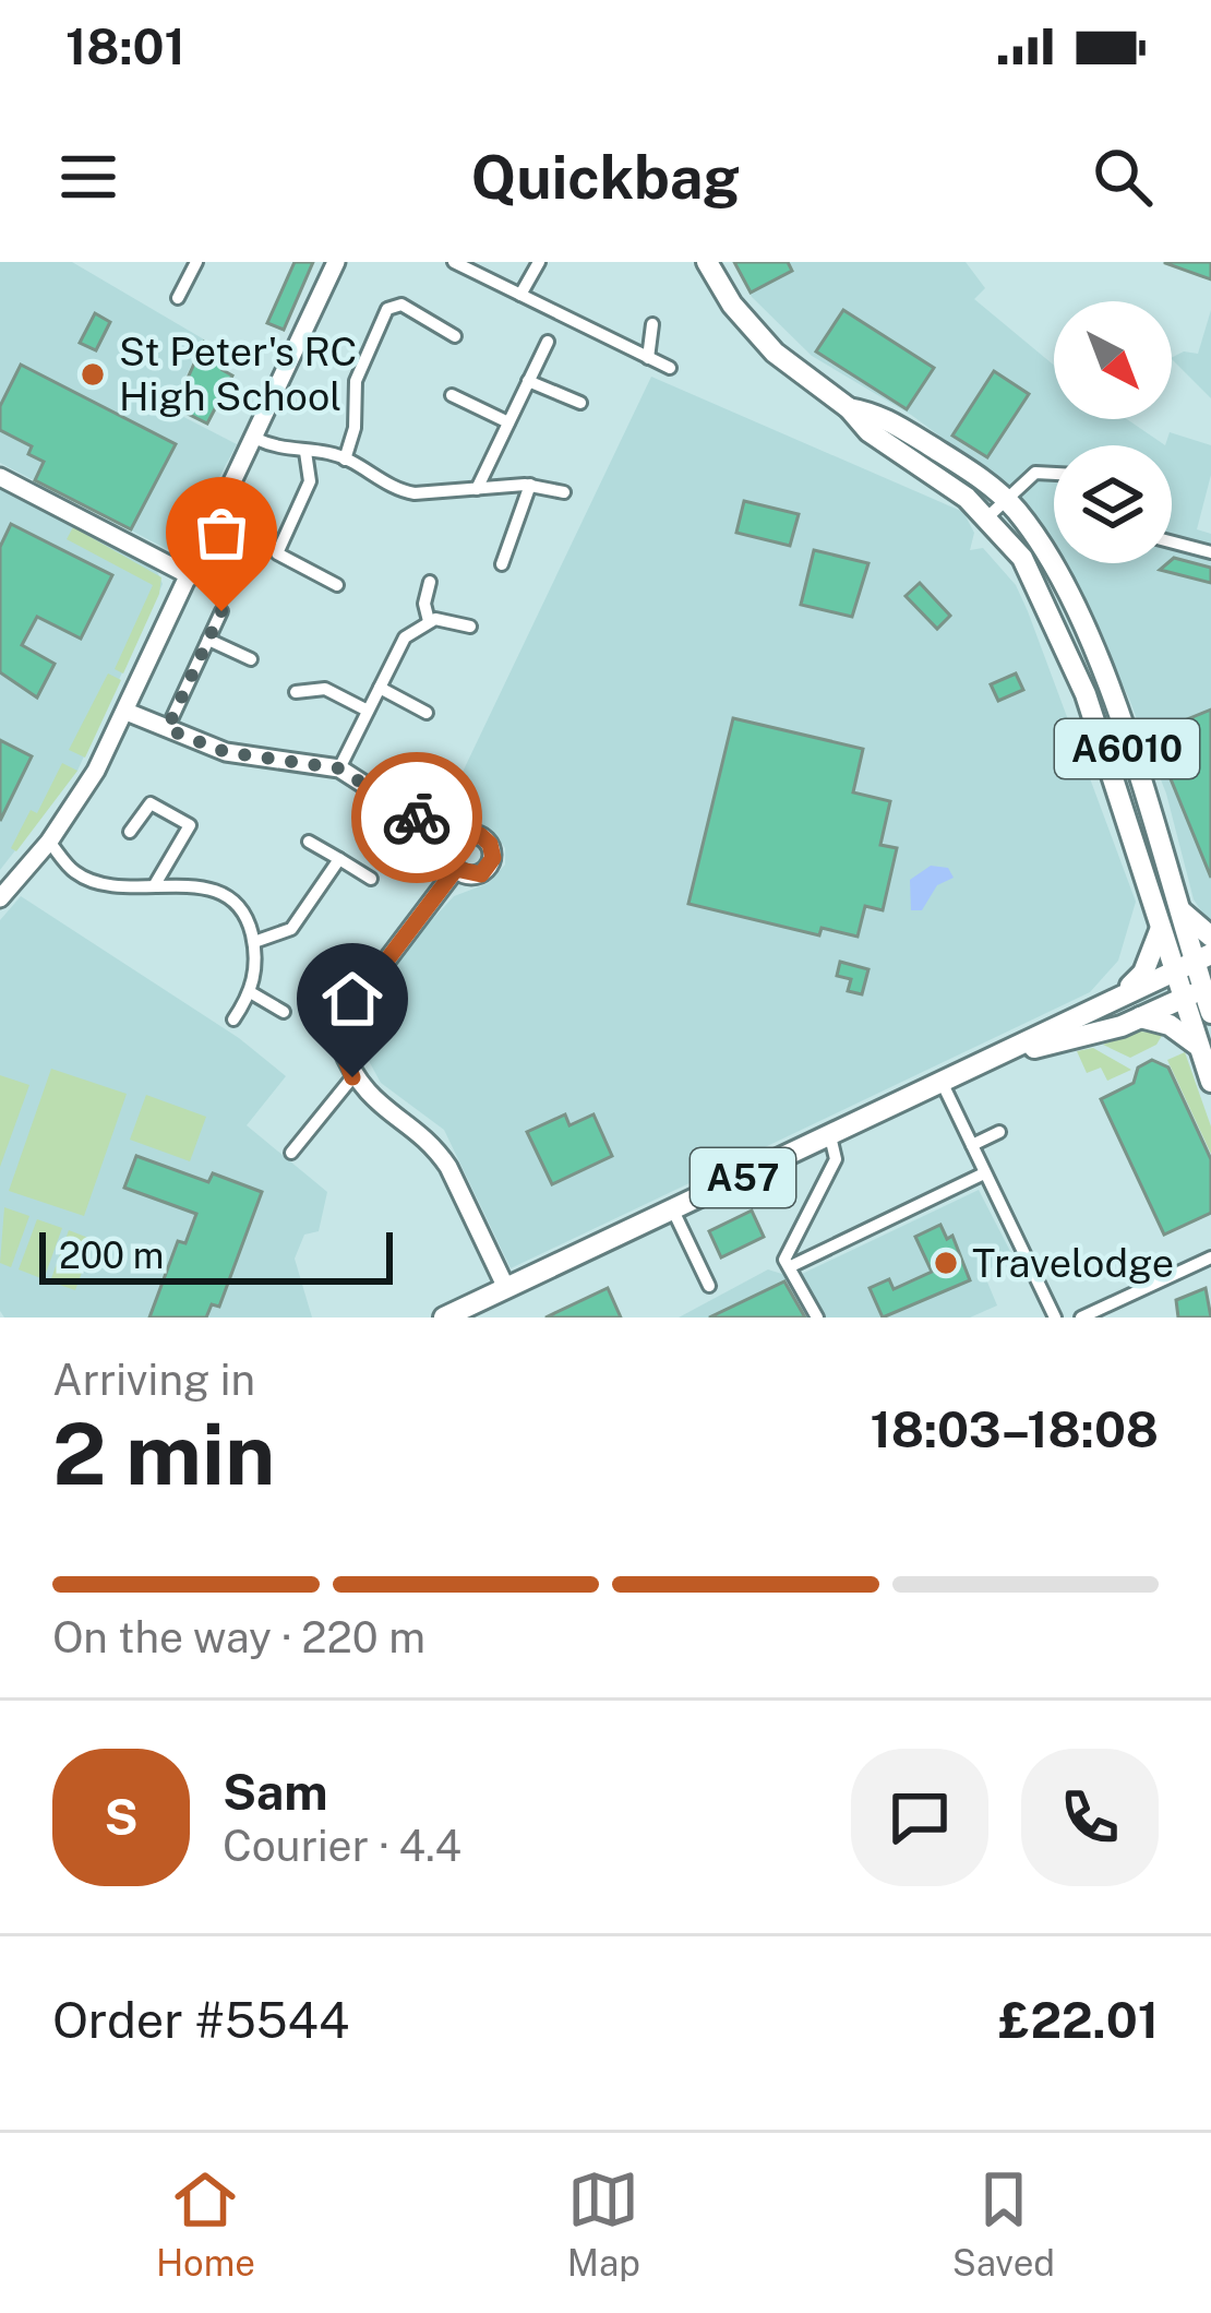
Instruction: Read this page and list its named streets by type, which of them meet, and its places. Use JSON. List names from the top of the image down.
{
  "streets": {
    "highway": ["A6010", "A57"]
  },
  "crossings": [
    ["A6010", "A57"]
  ],
  "places": ["St Peter's RC High School", "Travelodge"],
  "scale_bar": "200 m",
  "north": "bottom right",
  "page": {
    "status": "18:01",
    "header": "Quickbag",
    "scale": "200 m",
    "heading": ["2 min", "Arriving in", "18:03–18:08"],
    "panel": [
      "Sam",
      "Courier · 4.4",
      "Order #5544",
      "£22.01"
    ],
    "bar": "On the way · 220 m",
    "round": "S",
    "tabs": ["Home", "Map", "Saved"]
  }
}
